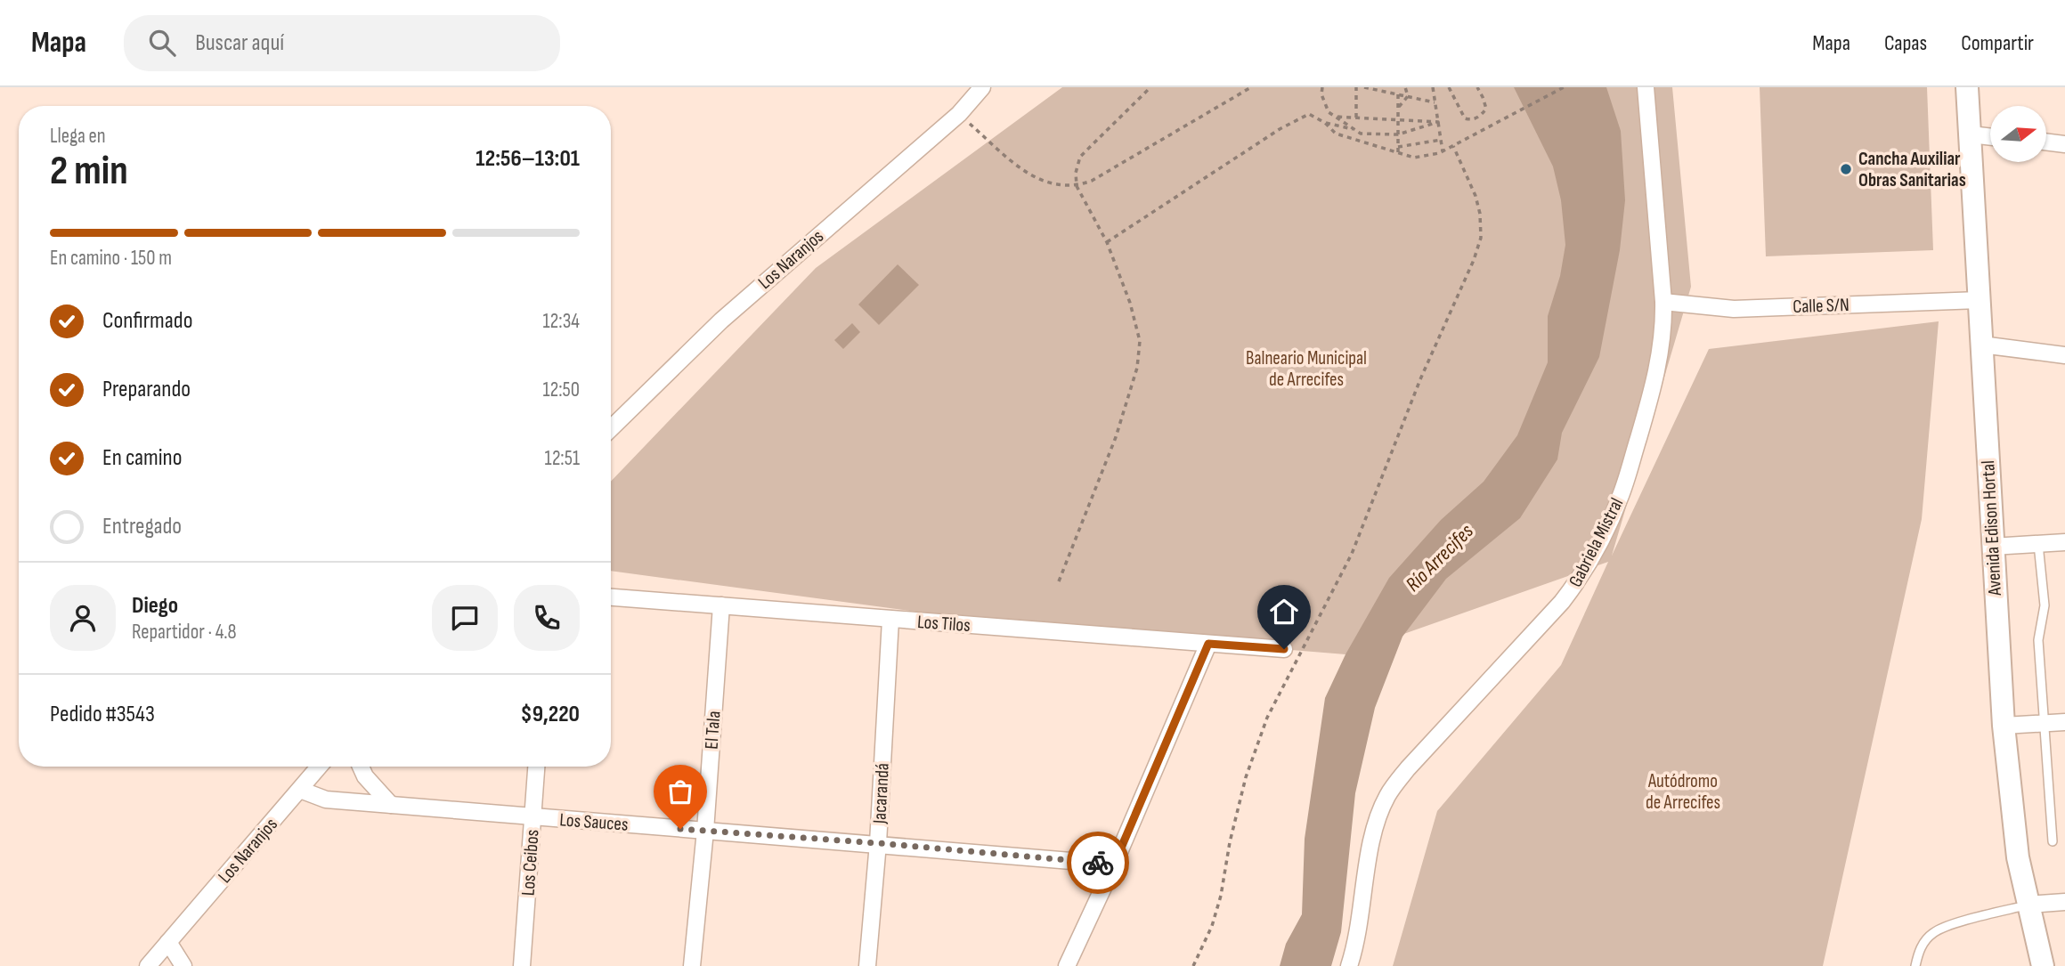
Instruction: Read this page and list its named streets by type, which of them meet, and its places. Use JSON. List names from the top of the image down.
{
  "streets": {
    "main road": ["Avenida Edison Hortal"],
    "street": [
      "Los Naranjos",
      "Calle S/N",
      "Gabriela Mistral",
      "Los Tilos",
      "El Tala",
      "Jacarandá",
      "Los Sauces",
      "Los Ceibos"
    ]
  },
  "crossings": [
    ["Los Naranjos", "Los Sauces"],
    ["Calle S/N", "Avenida Edison Hortal"],
    ["Calle S/N", "Gabriela Mistral"],
    ["Los Tilos", "El Tala"],
    ["Los Tilos", "Jacarandá"],
    ["El Tala", "Los Sauces"],
    ["Jacarandá", "Los Sauces"],
    ["Los Sauces", "Los Ceibos"]
  ],
  "water": ["Río Arrecifes"],
  "parks": ["Balneario Municipal de Arrecifes", "Autódromo de Arrecifes"],
  "places": ["Cancha Auxiliar Obras Sanitarias"],
  "north": "right",
  "page": {
    "header": "Mapa",
    "search": "Buscar aquí",
    "nav": ["Mapa", "Capas", "Compartir"],
    "heading": ["2 min", "Llega en", "12:56–13:01"],
    "panel": [
      "Diego",
      "Repartidor · 4.8",
      "Pedido #3543",
      "$9,220"
    ],
    "bar": "En camino · 150 m",
    "list": [
      ["Confirmado", "12:34"],
      ["Preparando", "12:50"],
      ["En camino", "12:51"],
      "Entregado"
    ]
  }
}
